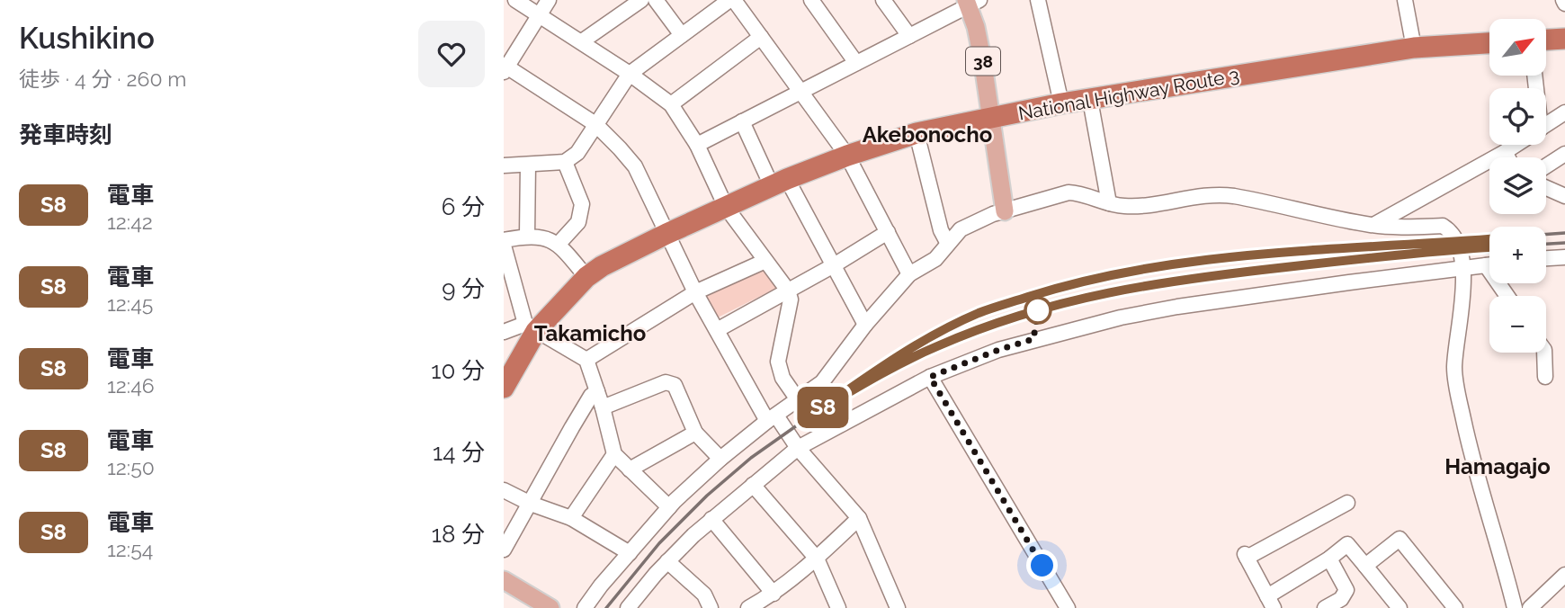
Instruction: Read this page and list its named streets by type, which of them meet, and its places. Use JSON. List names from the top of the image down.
{
  "streets": {
    "highway": ["National Highway Route 3"],
    "main road": ["38"]
  },
  "crossings": [
    ["38", "National Highway Route 3"]
  ],
  "districts": ["Akebonocho", "Takamicho", "Hamagajo"],
  "north": "top right",
  "page": {
    "heading": [
      ["Kushikino", "徒歩 · 4 分 · 260 m"],
      "発車時刻"
    ],
    "on_map": "S8",
    "map_buttons": ["+", "−"],
    "list": [
      {
        "mark": "S8",
        "name": "電車",
        "note": "12:42",
        "value": "6 分"
      },
      {
        "mark": "S8",
        "name": "電車",
        "note": "12:45",
        "value": "9 分"
      },
      {
        "mark": "S8",
        "name": "電車",
        "note": "12:46",
        "value": "10 分"
      },
      {
        "mark": "S8",
        "name": "電車",
        "note": "12:50",
        "value": "14 分"
      },
      {
        "mark": "S8",
        "name": "電車",
        "note": "12:54",
        "value": "18 分"
      }
    ]
  }
}
